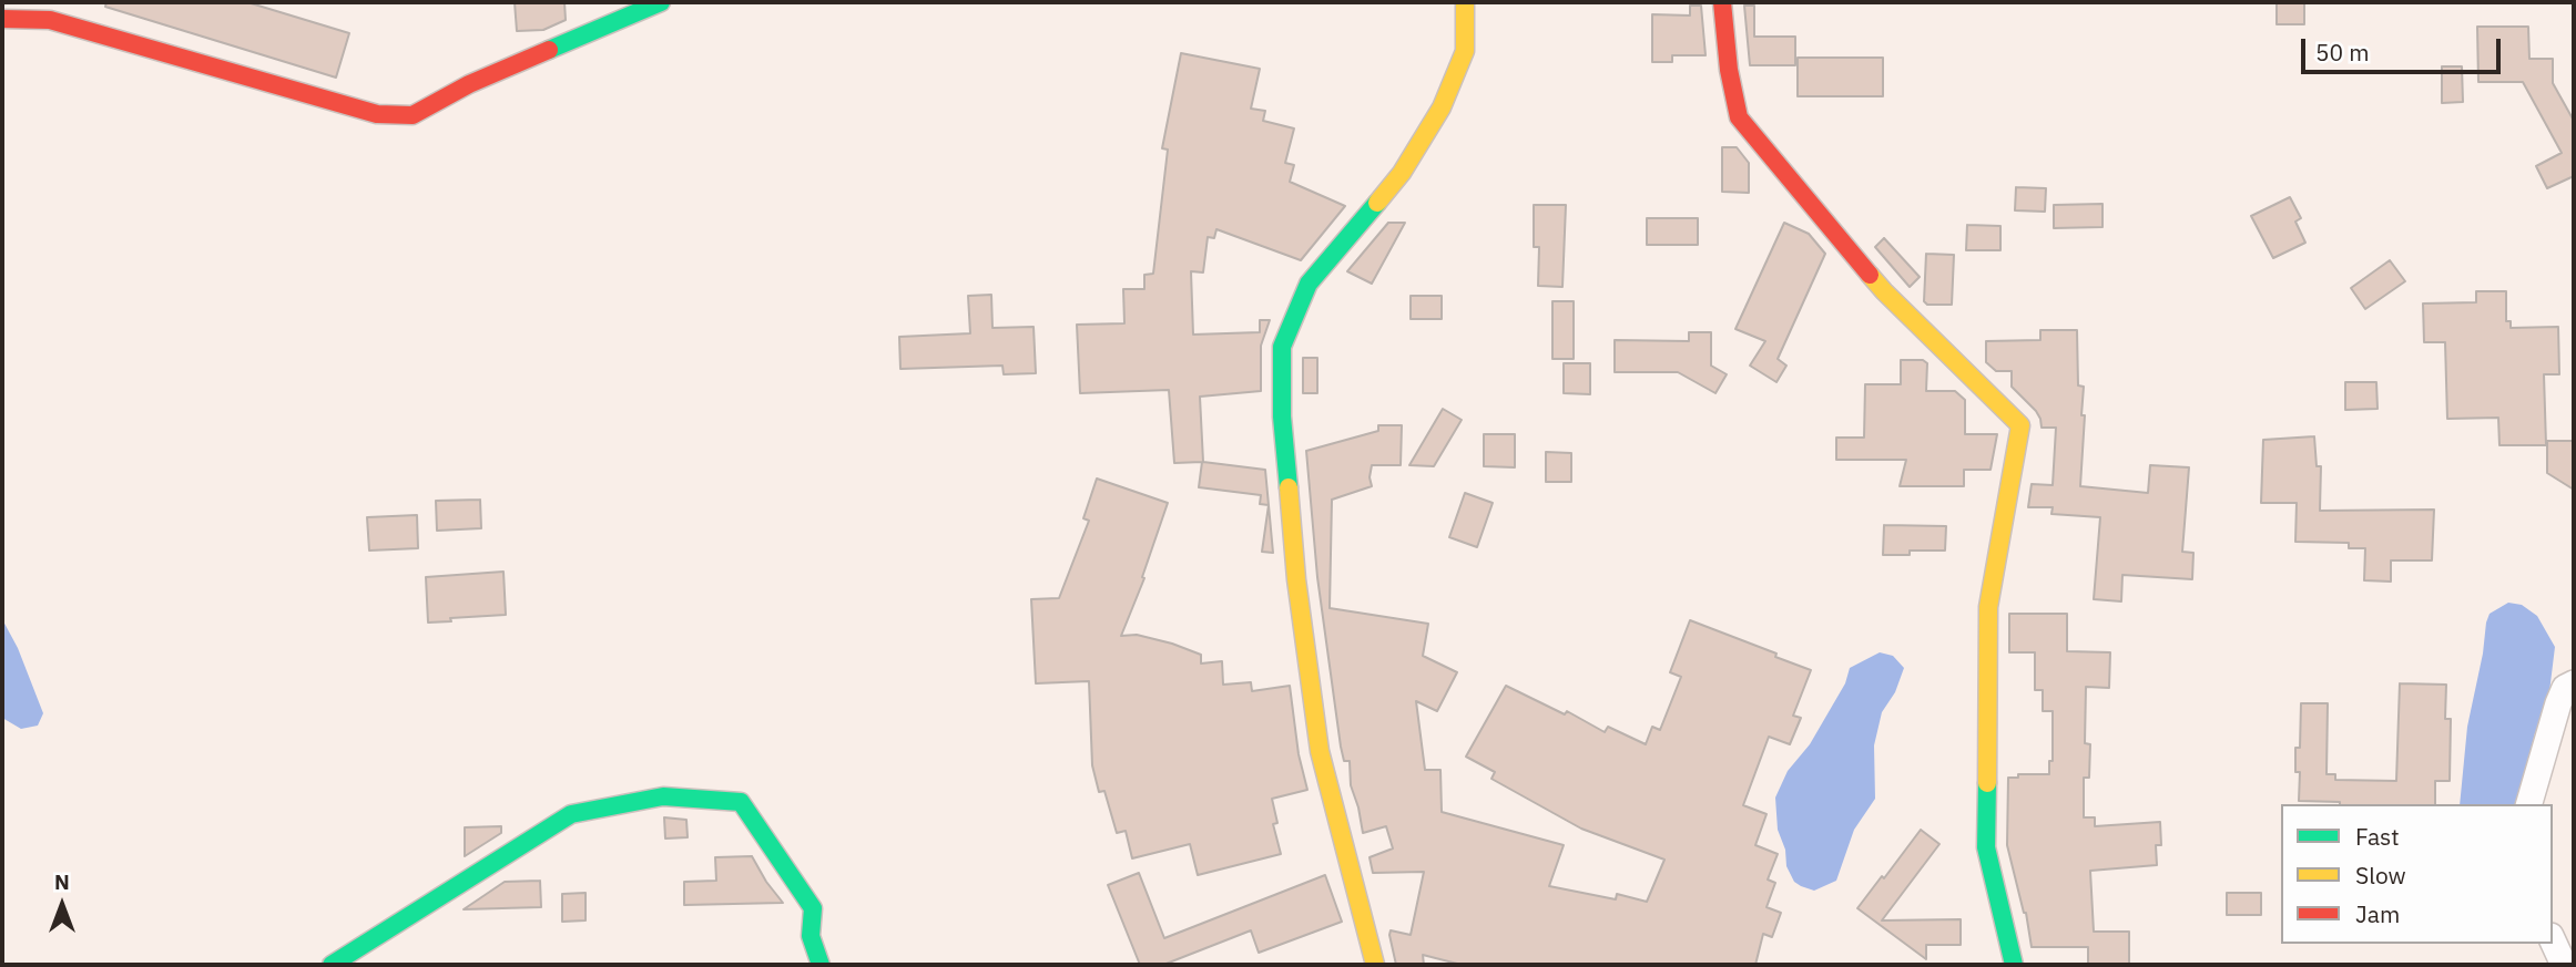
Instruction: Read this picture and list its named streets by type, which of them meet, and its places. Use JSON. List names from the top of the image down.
{
  "legend": ["Fast", "Slow", "Jam"],
  "scale_bar": "50 m",
  "north": "top"
}
